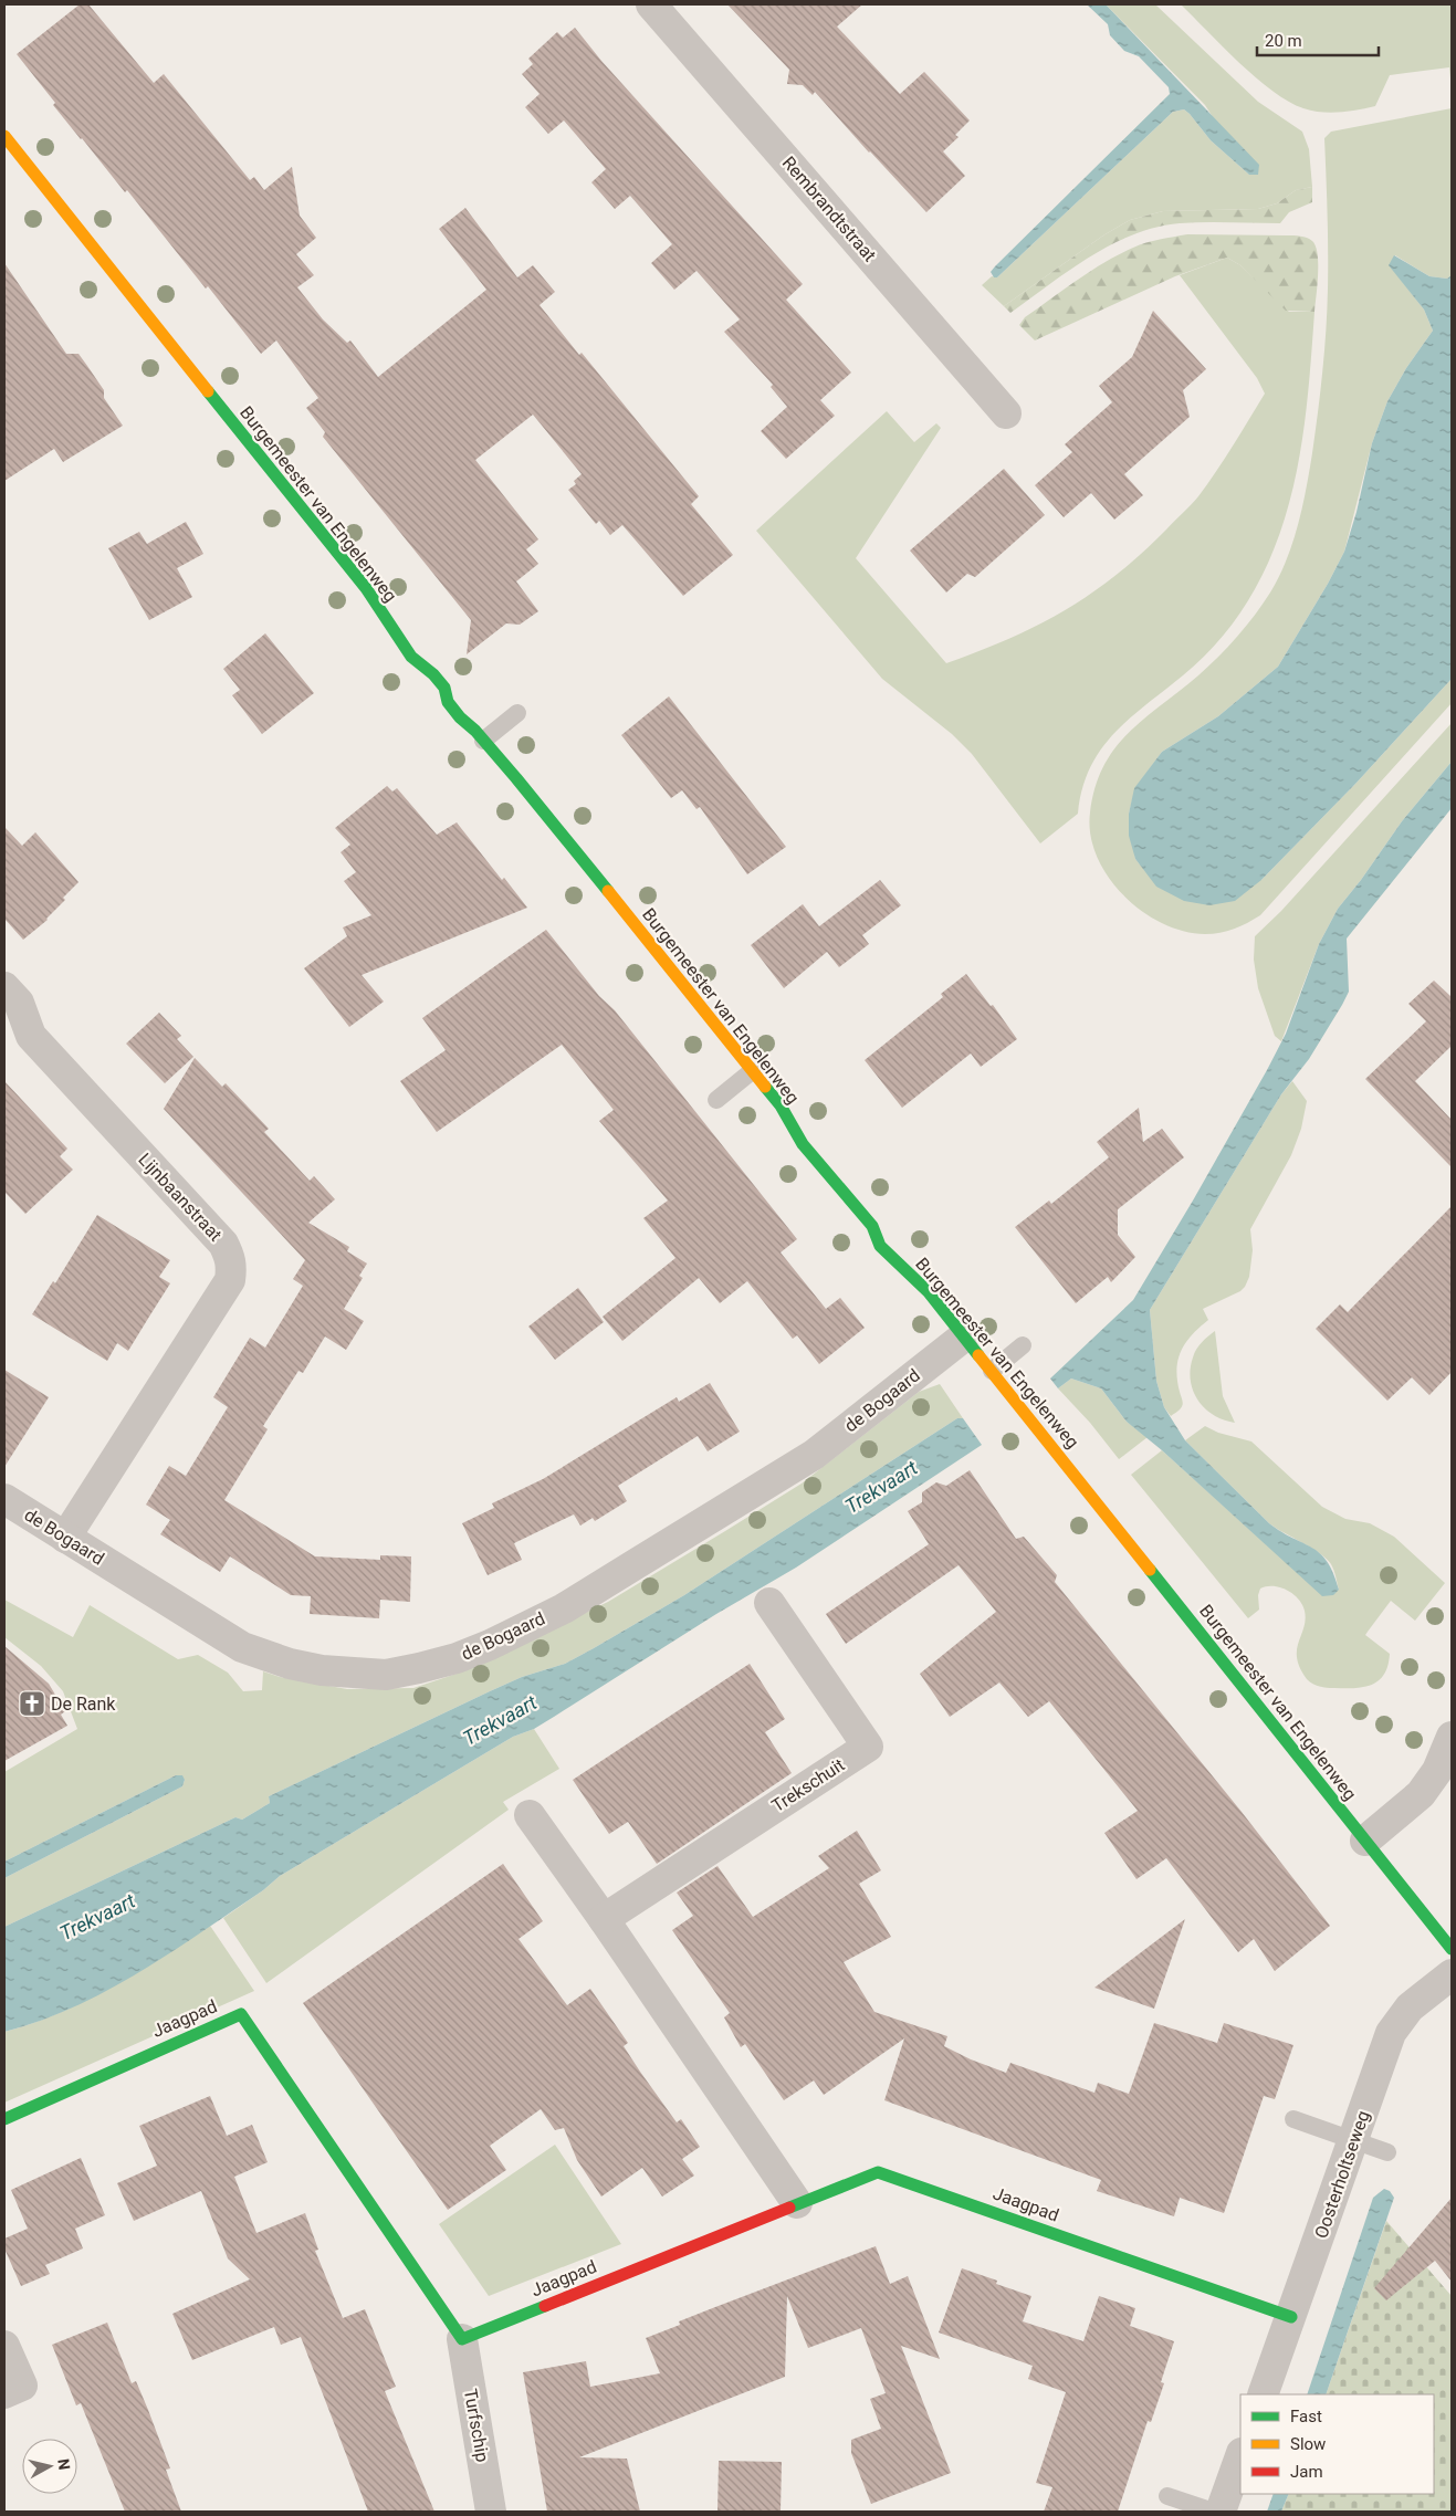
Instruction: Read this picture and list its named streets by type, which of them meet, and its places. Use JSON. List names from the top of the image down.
{
  "streets": {
    "street": [
      "Rembrandtstraat",
      "Burgemeester van Engelenweg",
      "Lijnbaanstraat",
      "de Bogaard",
      "Trekschuit",
      "Jaagpad",
      "Oosterholtseweg",
      "Turfschip"
    ]
  },
  "crossings": [
    ["Burgemeester van Engelenweg", "de Bogaard"],
    ["Lijnbaanstraat", "de Bogaard"],
    ["Jaagpad", "Oosterholtseweg"],
    ["Jaagpad", "Turfschip"]
  ],
  "water": ["Trekvaart"],
  "places": {
    "church": ["De Rank"]
  },
  "legend": ["Fast", "Slow", "Jam"],
  "scale_bar": "20 m",
  "north": "right"
}
